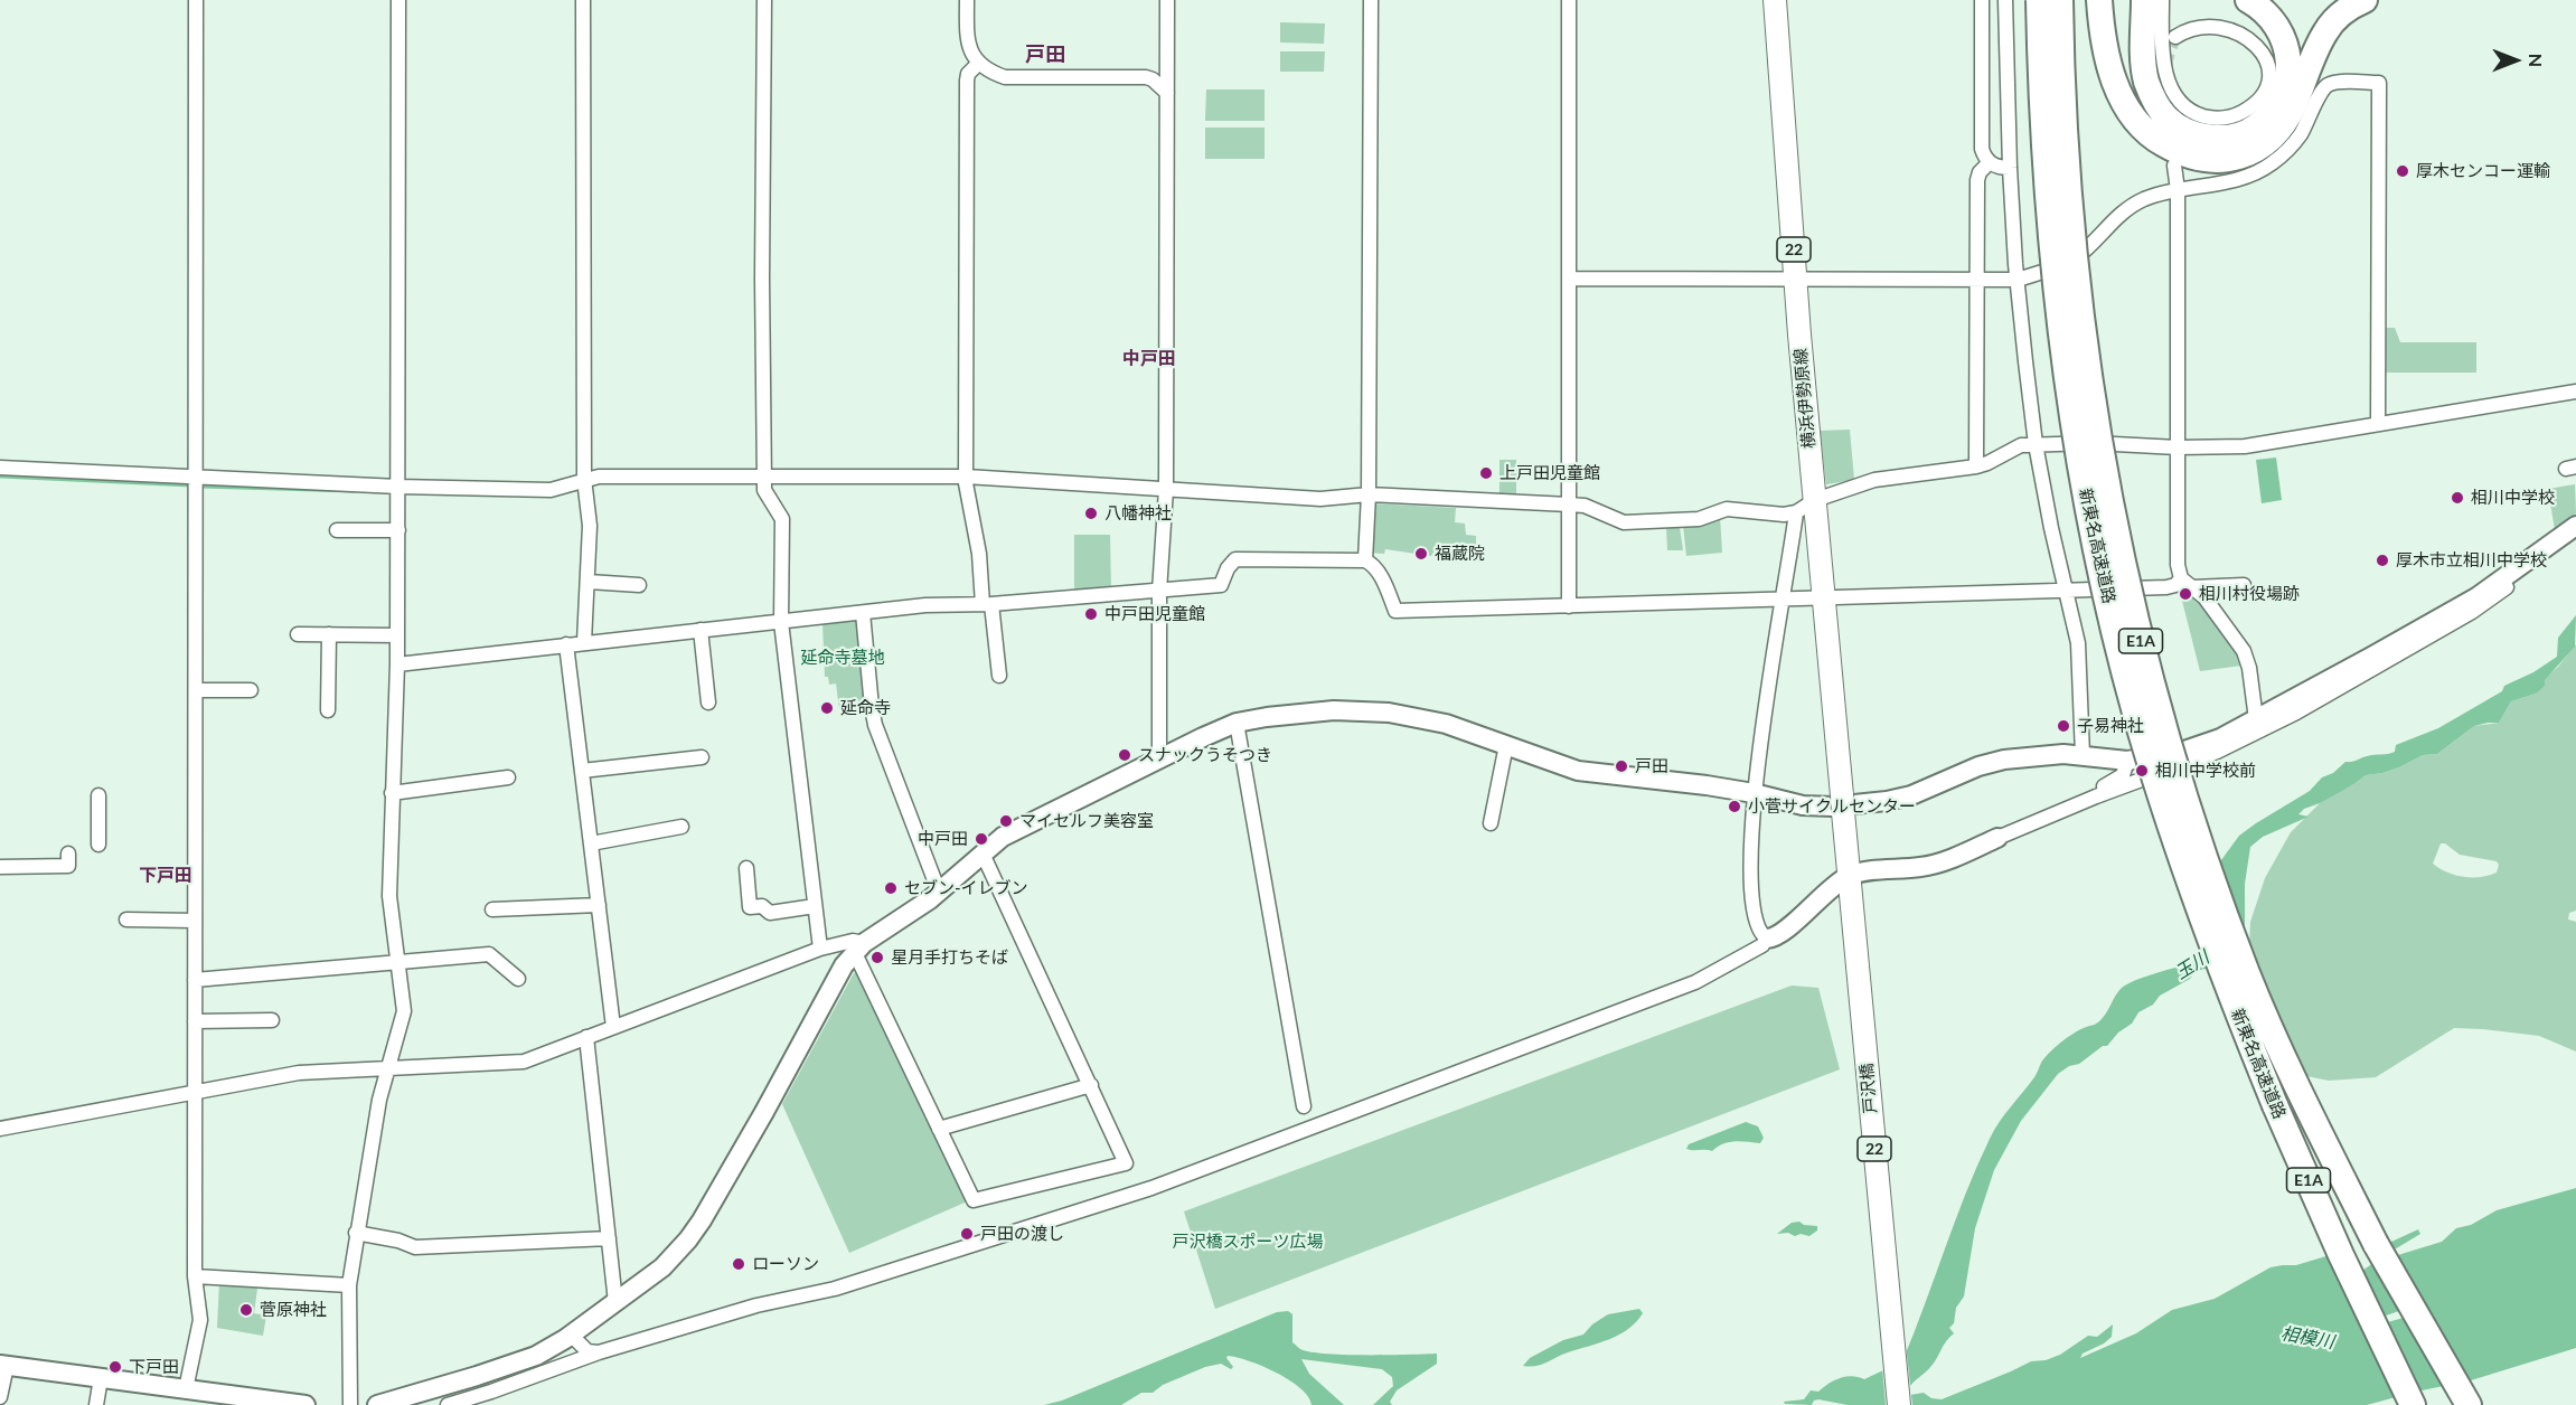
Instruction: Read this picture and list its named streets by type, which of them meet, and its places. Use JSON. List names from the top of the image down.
{
  "streets": {
    "highway": ["新東名高速道路", "E1A"],
    "main road": ["22", "横浜伊勢原線", "戸沢橋"]
  },
  "crossings": [
    ["横浜伊勢原線", "戸沢橋"]
  ],
  "districts": ["戸田", "中戸田", "下戸田"],
  "water": ["玉川", "相模川"],
  "parks": ["延命寺墓地", "戸沢橋スポーツ広場"],
  "places": [
    "厚木センコー運輸",
    "上戸田児童館",
    "相川中学校",
    "八幡神社",
    "福蔵院",
    "厚木市立相川中学校",
    "相川村役場跡",
    "中戸田児童館",
    "延命寺",
    "子易神社",
    "スナックうそつき",
    "戸田",
    "相川中学校前",
    "小菅サイクルセンター",
    "マイセルフ美容室",
    "中戸田",
    "セブン-イレブン",
    "星月手打ちそば",
    "戸田の渡し",
    "ローソン",
    "菅原神社",
    "下戸田"
  ],
  "north": "right"
}
